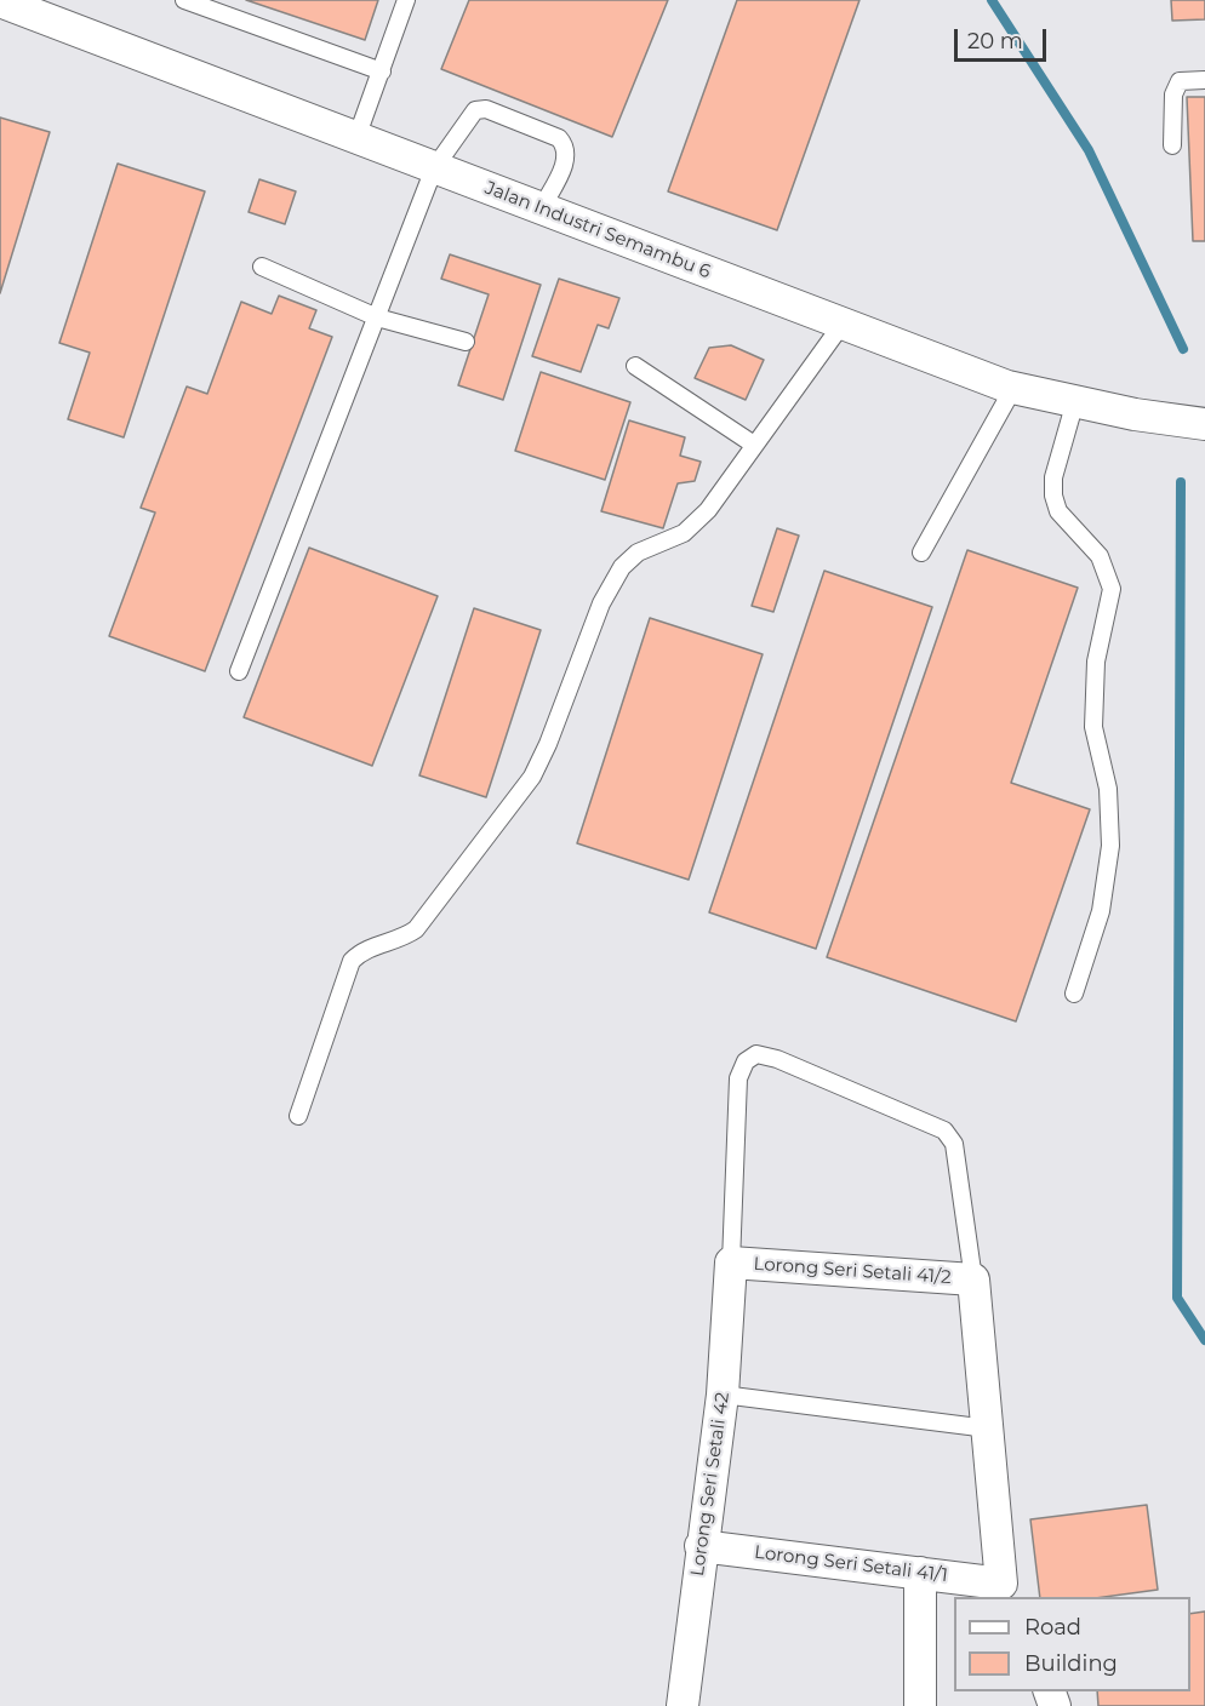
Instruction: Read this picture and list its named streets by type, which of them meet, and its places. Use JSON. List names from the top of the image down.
{
  "streets": {
    "street": [
      "Jalan Industri Semambu 6",
      "Lorong Seri Setali 41/2",
      "Lorong Seri Setali 42",
      "Lorong Seri Setali 41/1"
    ]
  },
  "crossings": [
    ["Lorong Seri Setali 41/2", "Lorong Seri Setali 42"],
    ["Lorong Seri Setali 42", "Lorong Seri Setali 41/1"]
  ],
  "legend": ["Road", "Building"],
  "scale_bar": "20 m"
}
